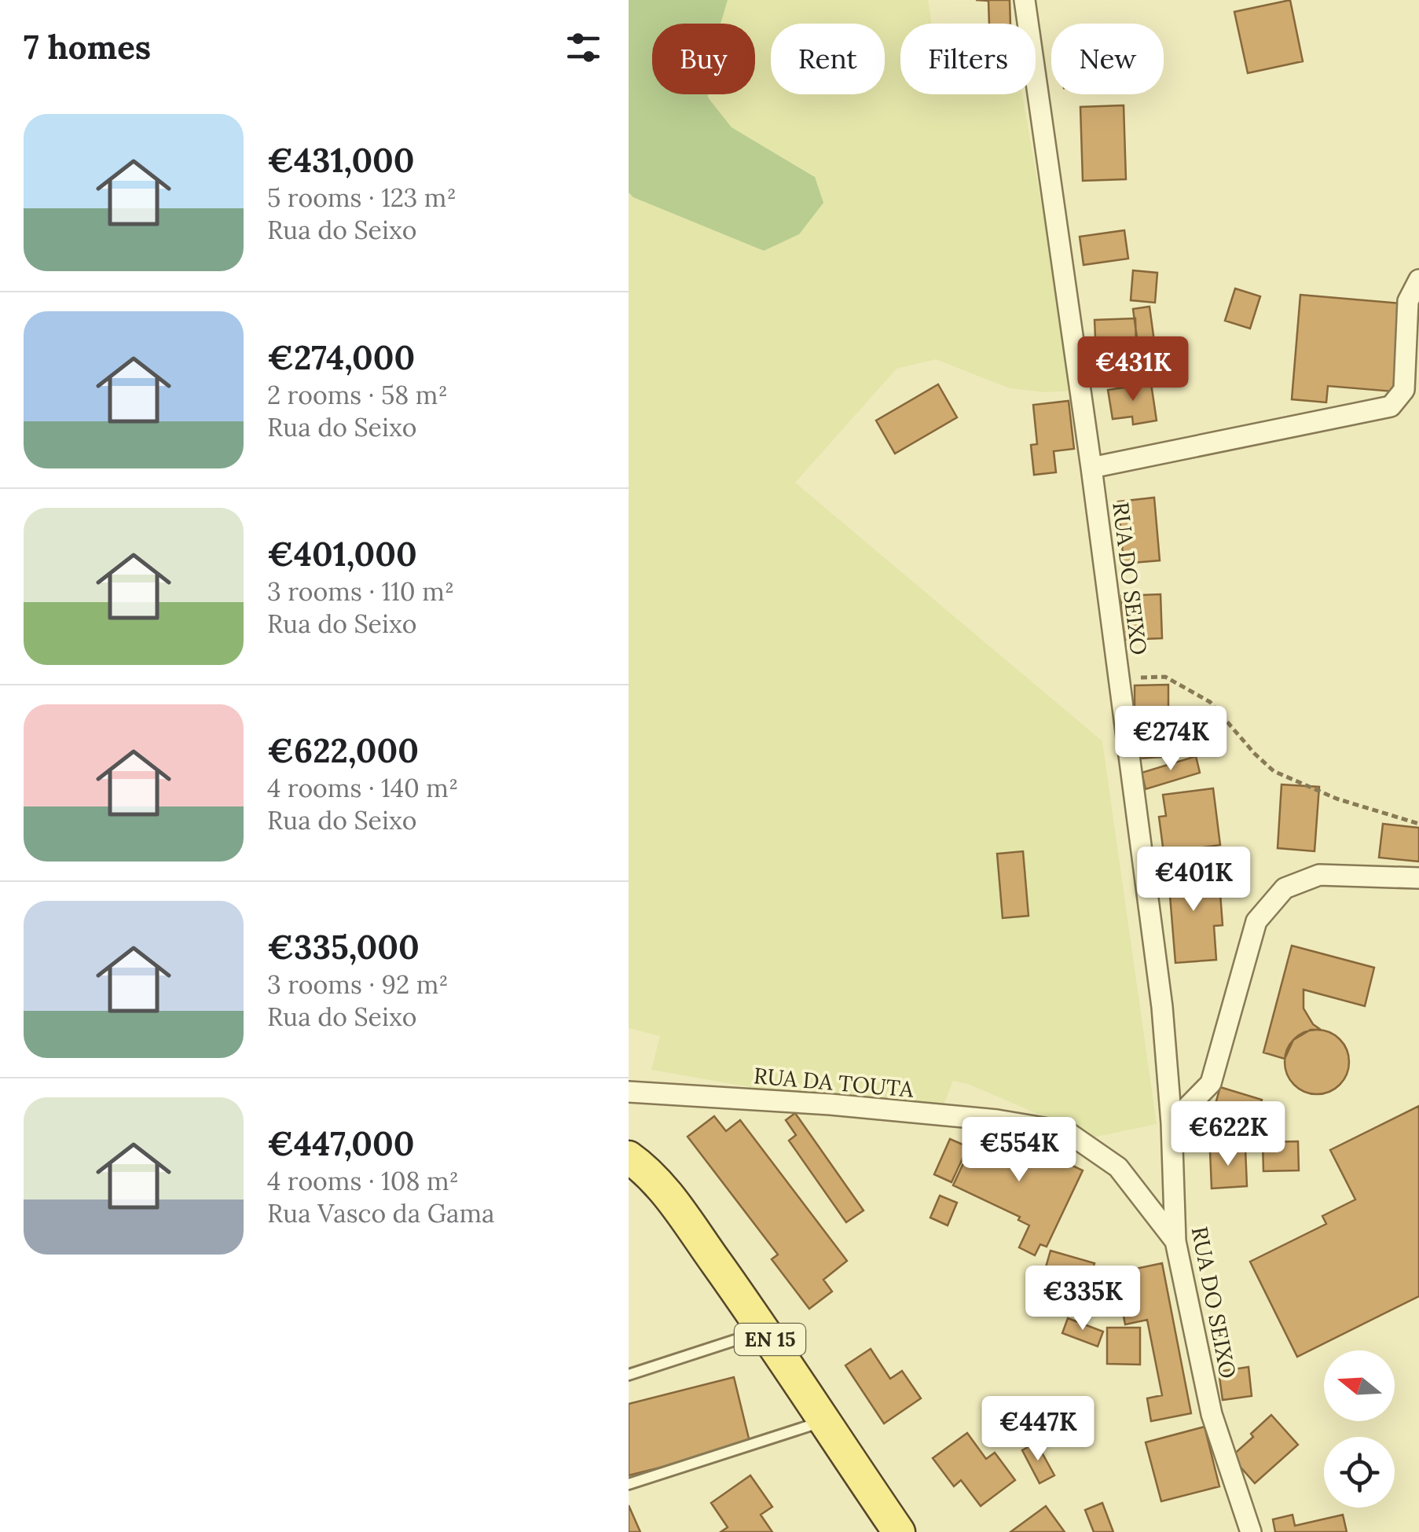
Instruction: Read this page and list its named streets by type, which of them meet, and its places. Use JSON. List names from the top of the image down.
{
  "streets": {
    "main road": ["EN 15"],
    "street": ["RUA DO SEIXO", "RUA DA TOUTA"]
  },
  "crossings": [
    ["RUA DO SEIXO", "RUA DA TOUTA"]
  ],
  "north": "left",
  "page": {
    "heading": "7 homes",
    "chip": [
      "Buy",
      "Rent",
      "Filters",
      "New"
    ],
    "list": [
      {
        "name": "€431,000",
        "note": "5 rooms · 123 m² · Rua do Seixo"
      },
      {
        "name": "€274,000",
        "note": "2 rooms · 58 m² · Rua do Seixo"
      },
      {
        "name": "€401,000",
        "note": "3 rooms · 110 m² · Rua do Seixo"
      },
      {
        "name": "€622,000",
        "note": "4 rooms · 140 m² · Rua do Seixo"
      },
      {
        "name": "€335,000",
        "note": "3 rooms · 92 m² · Rua do Seixo"
      },
      {
        "name": "€447,000",
        "note": "4 rooms · 108 m² · Rua Vasco da Gama"
      }
    ],
    "price": [
      "€431K",
      "€274K",
      "€401K",
      "€622K",
      "€554K",
      "€335K",
      "€447K"
    ]
  }
}
